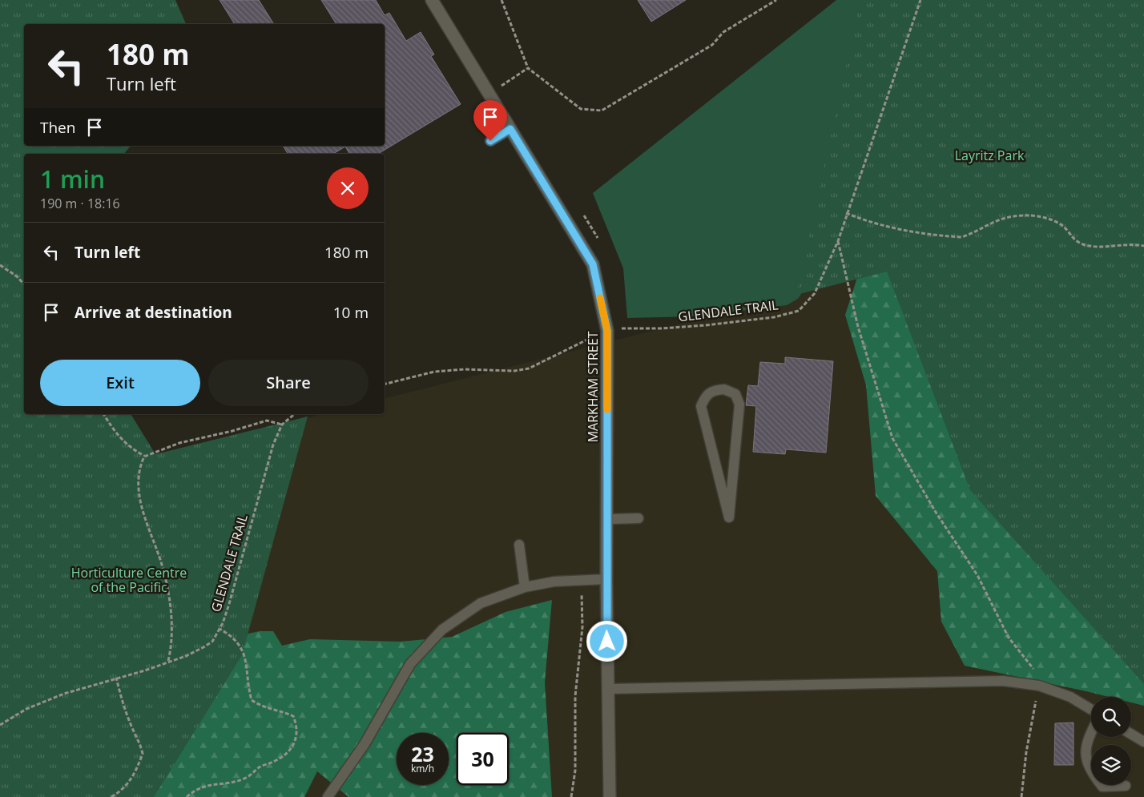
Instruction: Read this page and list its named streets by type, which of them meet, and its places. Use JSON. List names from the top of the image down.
{
  "streets": {
    "street": ["MARKHAM STREET"],
    "path": ["GLENDALE TRAIL"]
  },
  "crossings": [
    ["GLENDALE TRAIL", "MARKHAM STREET"]
  ],
  "parks": ["Layritz Park", "Horticulture Centre of the Pacific"],
  "page": {
    "turn": ["180 m", "Turn left"],
    "then": "Then",
    "heading": ["1 min", "190 m · 18:16"],
    "list": [
      {
        "name": "Turn left",
        "value": "180 m"
      },
      {
        "name": "Arrive at destination",
        "value": "10 m"
      }
    ],
    "buttons": ["Exit", "Share"],
    "speed": "23 km/h",
    "limit": "30"
  }
}
